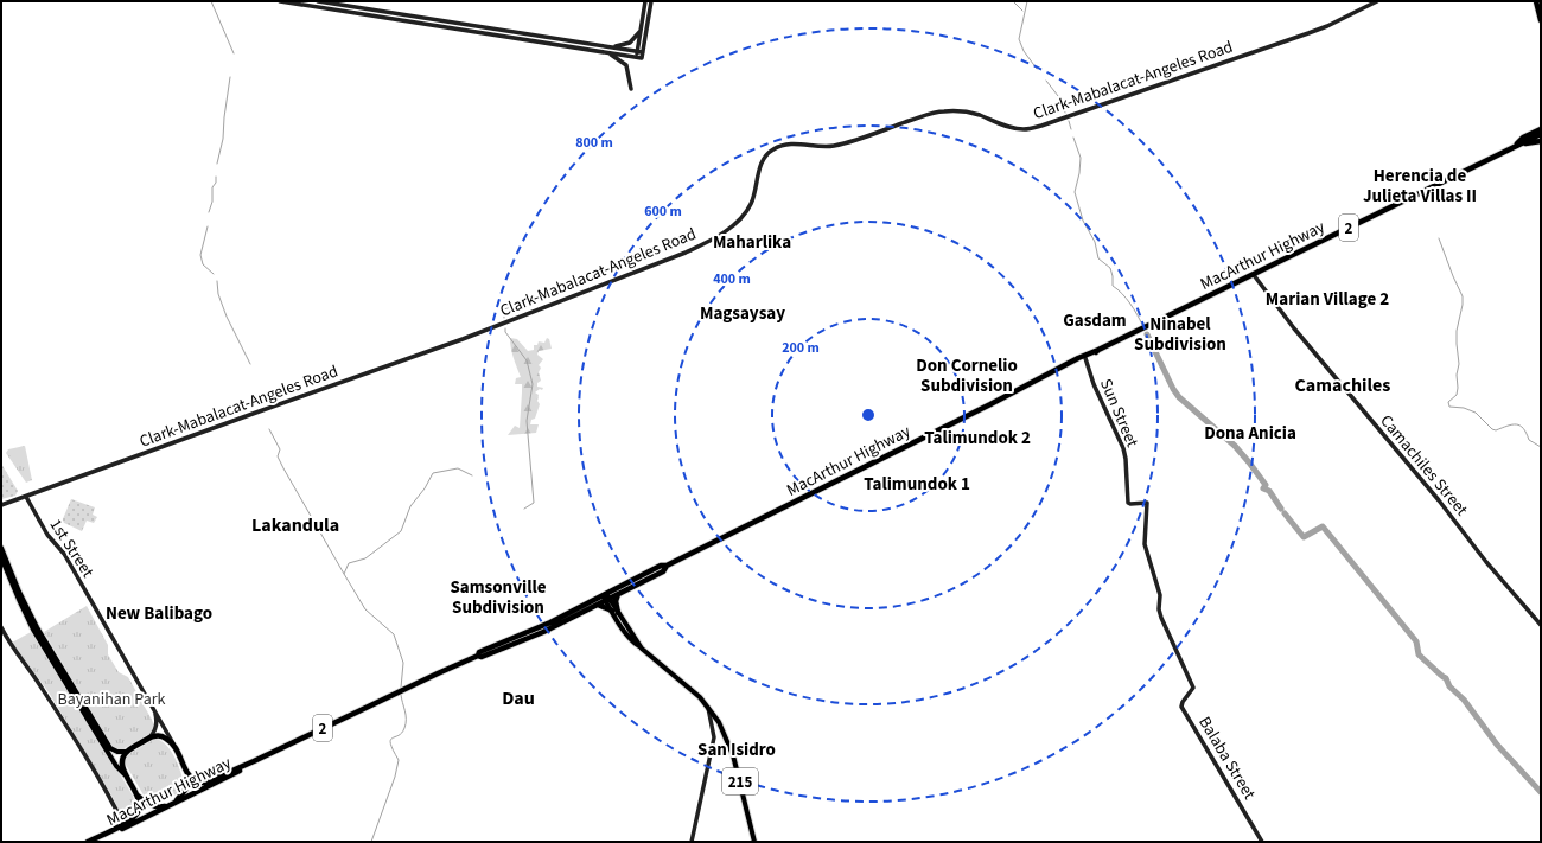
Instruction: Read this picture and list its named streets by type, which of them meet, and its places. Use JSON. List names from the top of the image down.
{
  "streets": {
    "highway": ["2", "MacArthur Highway"],
    "main road": [
      "Clark-Mabalacat-Angeles Road",
      "Sun Street",
      "Camachiles Street",
      "1st Street",
      "Balaba Street",
      "215"
    ]
  },
  "crossings": [
    ["Clark-Mabalacat-Angeles Road", "1st Street"],
    ["MacArthur Highway", "Sun Street"],
    ["MacArthur Highway", "Camachiles Street"],
    ["MacArthur Highway", "1st Street"],
    ["MacArthur Highway", "215"],
    ["Sun Street", "Balaba Street"]
  ],
  "districts": [
    "Herencia de Julieta Villas II",
    "Maharlika",
    "Marian Village 2",
    "Magsaysay",
    "Gasdam",
    "Ninabel Subdivision",
    "Don Cornelio Subdivision",
    "Camachiles",
    "Dona Anicia",
    "Talimundok 2",
    "Talimundok 1",
    "Lakandula",
    "Samsonville Subdivision",
    "New Balibago",
    "Dau",
    "San Isidro"
  ],
  "parks": ["Bayanihan Park"],
  "rings": [
    "800 m",
    "600 m",
    "400 m",
    "200 m"
  ]
}
